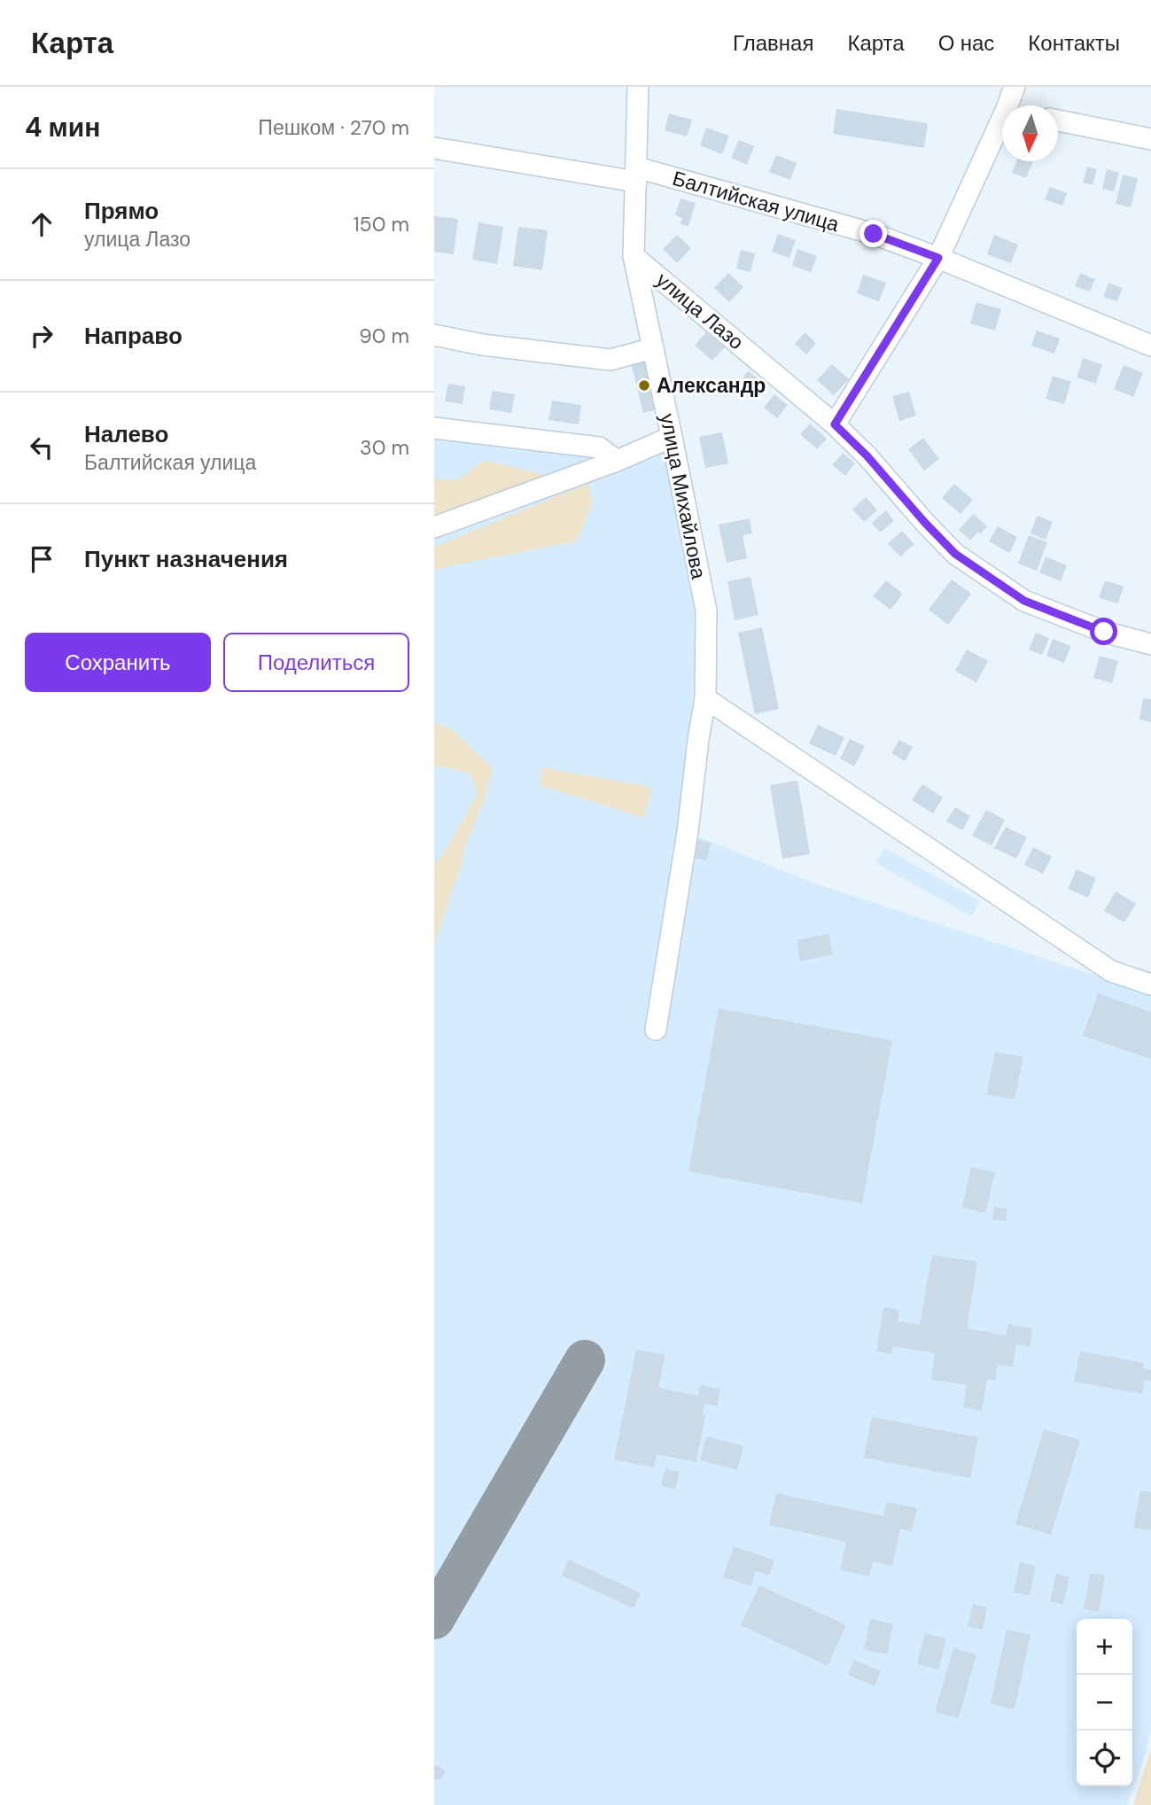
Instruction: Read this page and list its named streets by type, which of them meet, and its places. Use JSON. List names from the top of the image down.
{
  "streets": {
    "street": ["Балтийская улица", "улица Лазо", "улица Михайлова"]
  },
  "crossings": [
    ["Балтийская улица", "улица Михайлова"],
    ["улица Лазо", "улица Михайлова"]
  ],
  "places": ["Александр"],
  "north": "bottom",
  "page": {
    "header": "Карта",
    "nav": [
      "Главная",
      "Карта",
      "О нас",
      "Контакты"
    ],
    "heading": ["4 мин", "Пешком · 270 m"],
    "list": [
      ["Прямо", "улица Лазо", "150 m"],
      ["Направо", "90 m"],
      ["Налево", "Балтийская улица", "30 m"],
      "Пункт назначения"
    ],
    "buttons": ["Сохранить", "Поделиться"],
    "map_buttons": ["+", "−"]
  }
}
